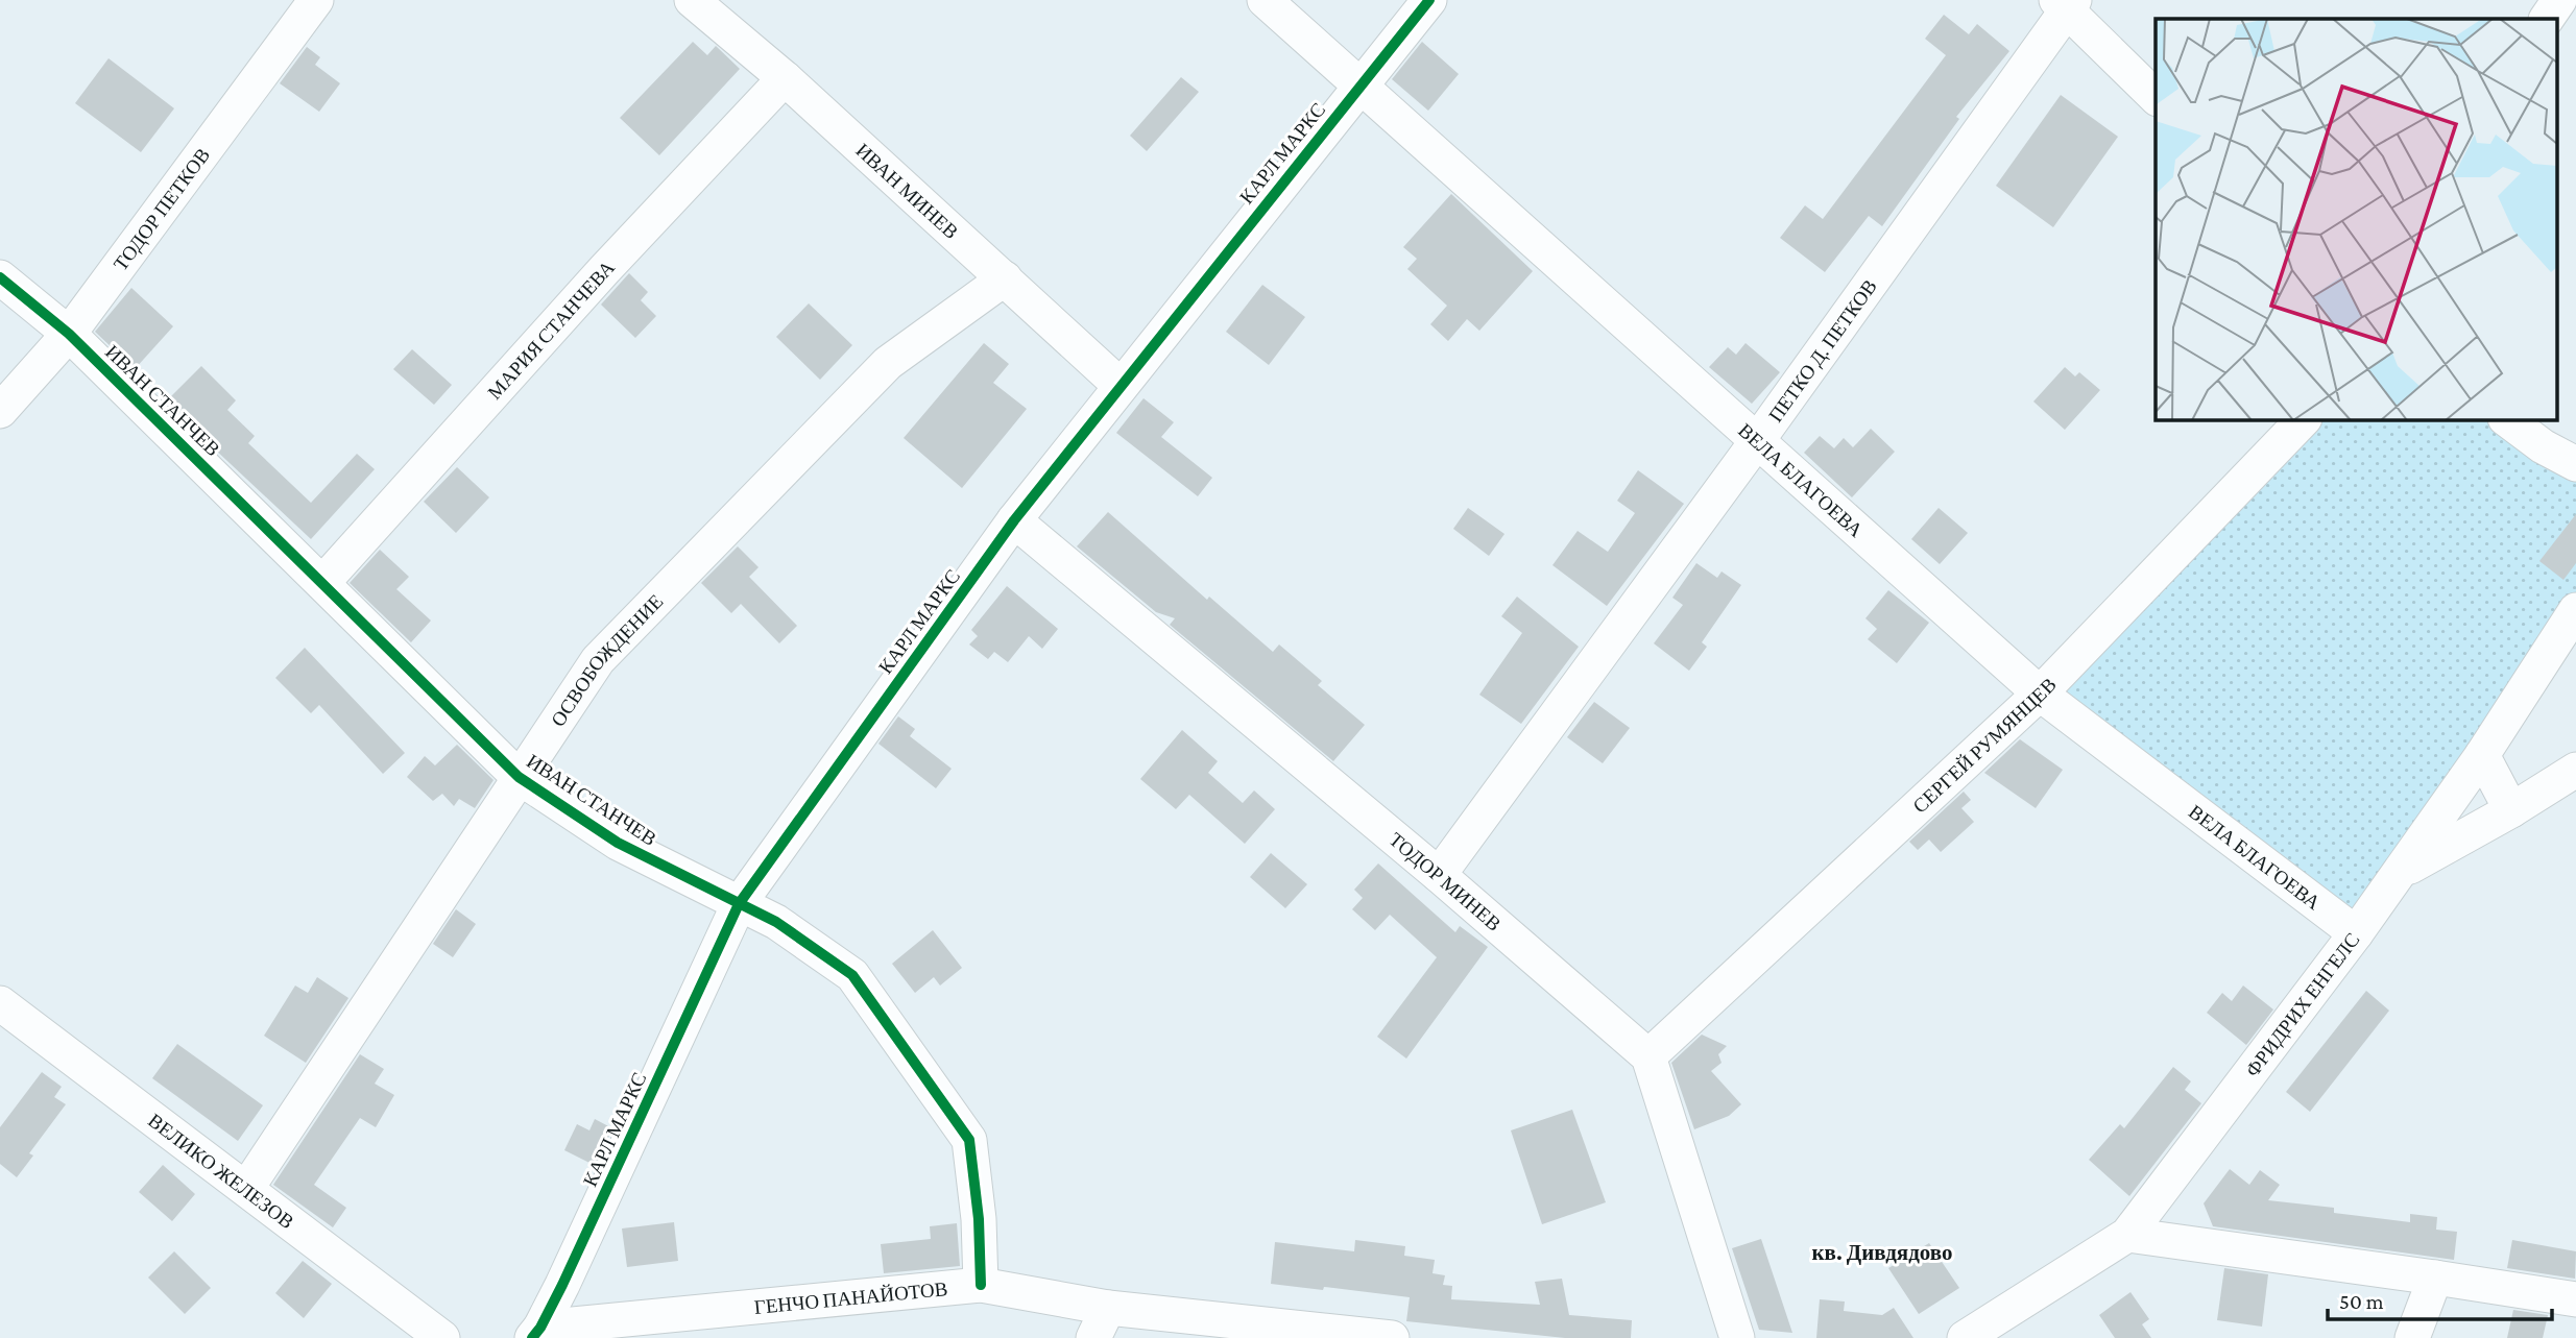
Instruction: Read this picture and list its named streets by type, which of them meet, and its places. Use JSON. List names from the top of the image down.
{
  "streets": {
    "street": [
      "КАРЛ МАРКС",
      "ИВАН МИНЕВ",
      "ТОДОР ПЕТКОВ",
      "МАРИЯ СТАНЧЕВА",
      "ПЕТКО Д. ПЕТКОВ",
      "ИВАН СТАНЧЕВ",
      "ВЕЛА БЛАГОЕВА",
      "ОСВОБОЖДЕНИЕ",
      "СЕРГЕЙ РУМЯНЦЕВ",
      "ТОДОР МИНЕВ",
      "ФРИДРИХ ЕНГЕЛС",
      "ВЕЛИКО ЖЕЛЕЗОВ",
      "ГЕНЧО ПАНАЙОТОВ"
    ]
  },
  "crossings": [
    ["КАРЛ МАРКС", "ИВАН МИНЕВ"],
    ["КАРЛ МАРКС", "ИВАН СТАНЧЕВ"],
    ["КАРЛ МАРКС", "ВЕЛА БЛАГОЕВА"],
    ["КАРЛ МАРКС", "ТОДОР МИНЕВ"],
    ["КАРЛ МАРКС", "ГЕНЧО ПАНАЙОТОВ"],
    ["ИВАН МИНЕВ", "МАРИЯ СТАНЧЕВА"],
    ["ИВАН МИНЕВ", "ОСВОБОЖДЕНИЕ"],
    ["ТОДОР ПЕТКОВ", "ИВАН СТАНЧЕВ"],
    ["МАРИЯ СТАНЧЕВА", "ИВАН СТАНЧЕВ"],
    ["ПЕТКО Д. ПЕТКОВ", "ВЕЛА БЛАГОЕВА"],
    ["ПЕТКО Д. ПЕТКОВ", "ТОДОР МИНЕВ"],
    ["ИВАН СТАНЧЕВ", "ОСВОБОЖДЕНИЕ"],
    ["ИВАН СТАНЧЕВ", "ГЕНЧО ПАНАЙОТОВ"],
    ["ВЕЛА БЛАГОЕВА", "СЕРГЕЙ РУМЯНЦЕВ"],
    ["ВЕЛА БЛАГОЕВА", "ФРИДРИХ ЕНГЕЛС"],
    ["ОСВОБОЖДЕНИЕ", "ВЕЛИКО ЖЕЛЕЗОВ"],
    ["СЕРГЕЙ РУМЯНЦЕВ", "ТОДОР МИНЕВ"]
  ],
  "districts": ["кв. Дивдядово"],
  "scale_bar": "50 m"
}
